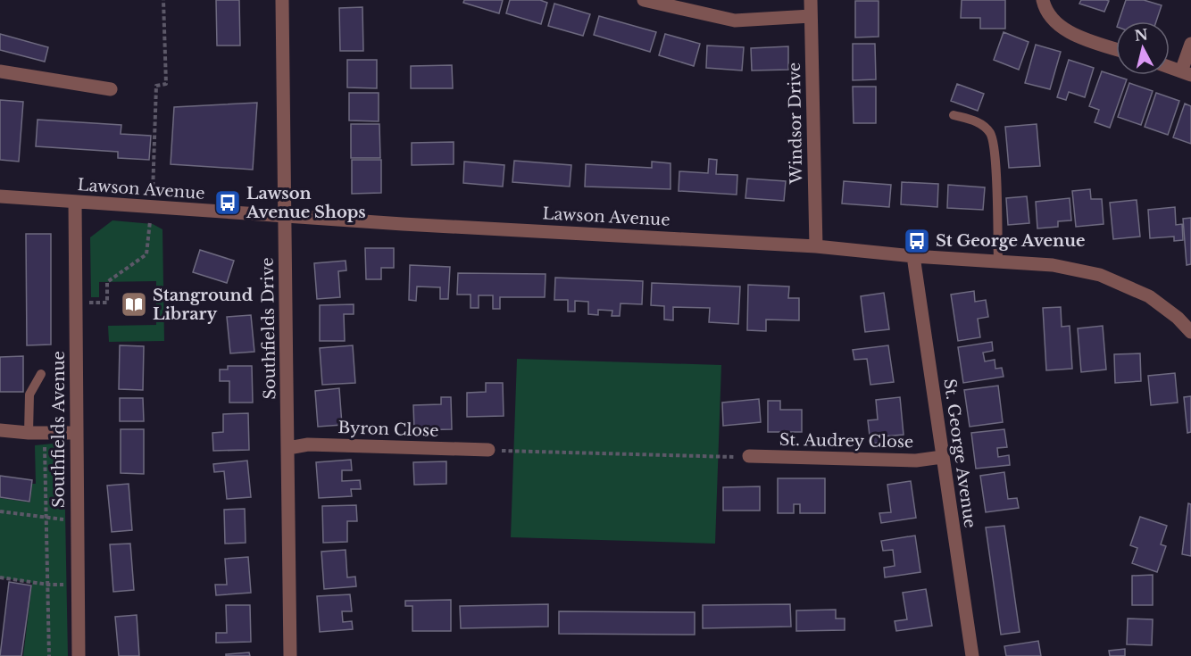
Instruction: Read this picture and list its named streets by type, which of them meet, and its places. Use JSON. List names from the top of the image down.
{
  "streets": {
    "street": [
      "Windsor Drive",
      "Lawson Avenue",
      "Southfields Drive",
      "Southfields Avenue",
      "Byron Close",
      "St. Audrey Close",
      "St. George Avenue"
    ]
  },
  "crossings": [
    ["Windsor Drive", "Lawson Avenue"],
    ["Lawson Avenue", "Southfields Drive"],
    ["Lawson Avenue", "Southfields Avenue"],
    ["Lawson Avenue", "St. George Avenue"],
    ["Southfields Drive", "Byron Close"],
    ["St. Audrey Close", "St. George Avenue"]
  ],
  "places": {
    "bus stop": ["Lawson Avenue Shops", "St George Avenue"],
    "library": ["Stanground Library"]
  },
  "north": "top"
}
